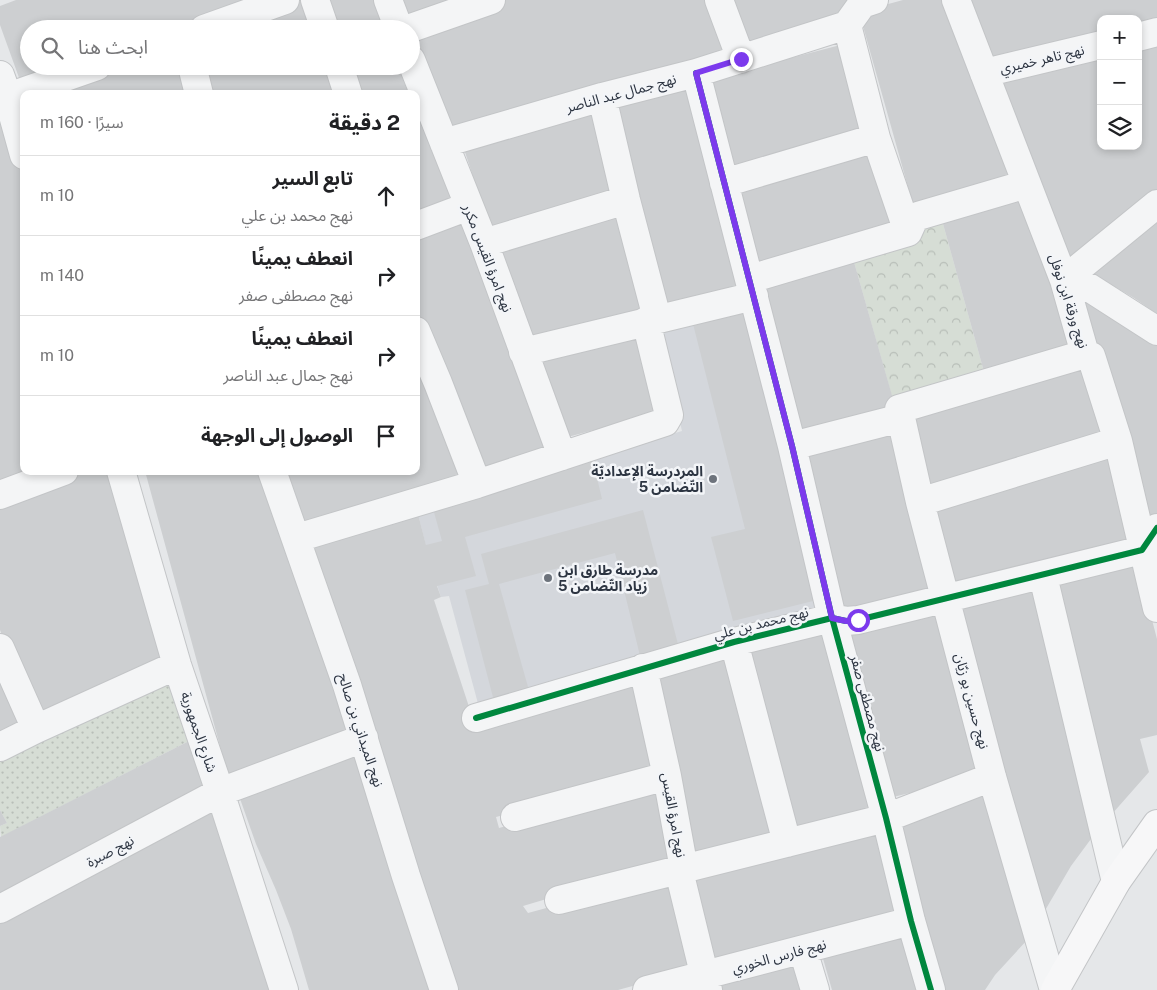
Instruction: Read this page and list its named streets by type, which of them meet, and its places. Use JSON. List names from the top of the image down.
{
  "streets": {
    "street": [
      "نهج تاهر خميري",
      "نهج جمال عبد الناصر",
      "نهج امرؤ القيس مكرر",
      "نهج ورقة ابن نوفل",
      "نهج محمد بن علي",
      "نهج حسين بو زيّان",
      "نهج مصطفى صفر",
      "نهج الميداني بن صالح",
      "شارع الجمهورية",
      "نهج امرؤ القيس",
      "نهج صبرة",
      "نهج فارس الخوري"
    ]
  },
  "crossings": [
    ["نهج تاهر خميري", "نهج ورقة ابن نوفل"],
    ["نهج جمال عبد الناصر", "نهج امرؤ القيس مكرر"],
    ["نهج جمال عبد الناصر", "نهج مصطفى صفر"],
    ["نهج ورقة ابن نوفل", "نهج محمد بن علي"],
    ["نهج محمد بن علي", "نهج حسين بو زيّان"],
    ["نهج محمد بن علي", "نهج مصطفى صفر"],
    ["نهج محمد بن علي", "نهج امرؤ القيس"],
    ["نهج مصطفى صفر", "نهج فارس الخوري"],
    ["نهج الميداني بن صالح", "نهج صبرة"],
    ["شارع الجمهورية", "نهج صبرة"],
    ["نهج امرؤ القيس", "نهج فارس الخوري"]
  ],
  "places": ["المردرسة الإعداديّة التّضامن 5", "مدرسة طارق ابن زياد التّضامن 5"],
  "page": {
    "map_buttons": ["+", "−"],
    "search": "ابحث هنا",
    "heading": ["2 دقيقة", "سيرًا · 160 m"],
    "list": [
      ["تابع السير", "نهج محمد بن علي", "10 m"],
      ["انعطف يمينًا", "نهج مصطفى صفر", "140 m"],
      ["انعطف يمينًا", "نهج جمال عبد الناصر", "10 m"],
      "الوصول إلى الوجهة"
    ]
  }
}
